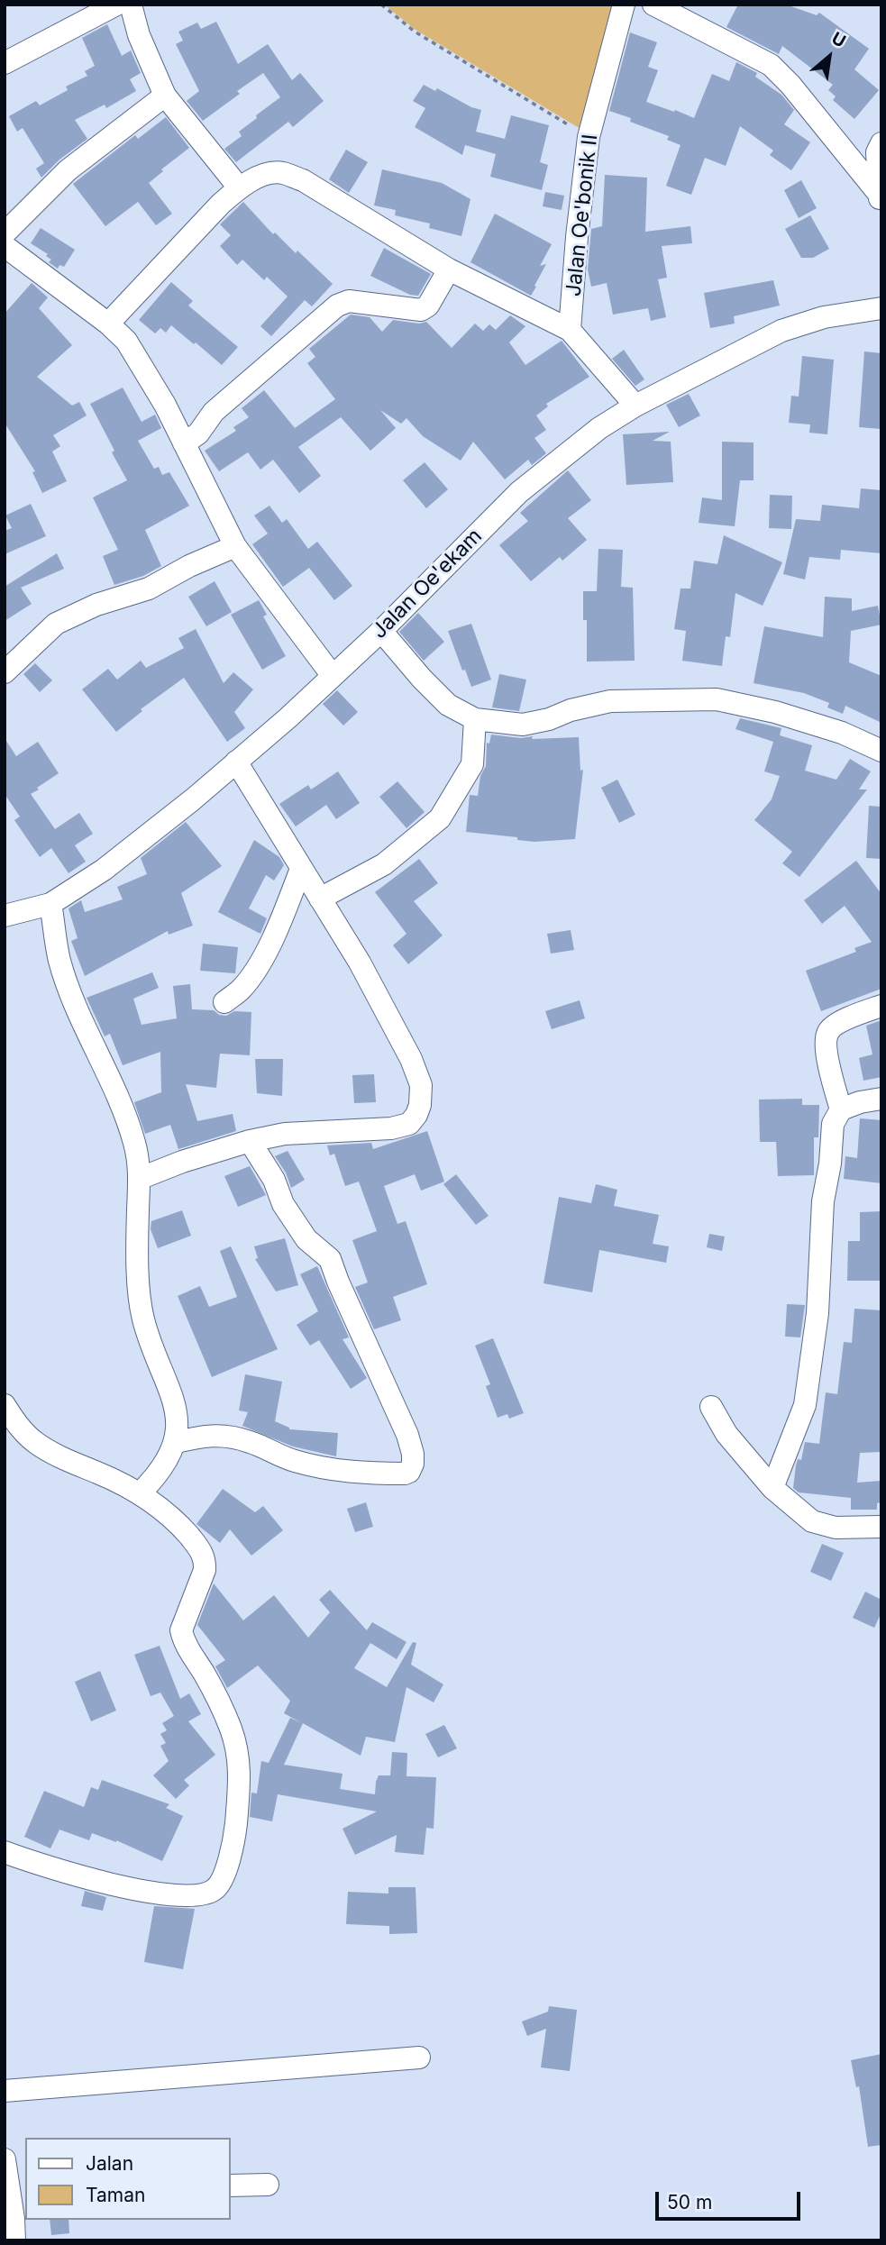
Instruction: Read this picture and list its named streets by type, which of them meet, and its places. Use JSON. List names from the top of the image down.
{
  "streets": {
    "street": ["Jalan Oe'bonik II", "Jalan Oe'ekam"]
  },
  "legend": ["Jalan", "Taman"],
  "scale_bar": "50 m",
  "north": "top right"
}
